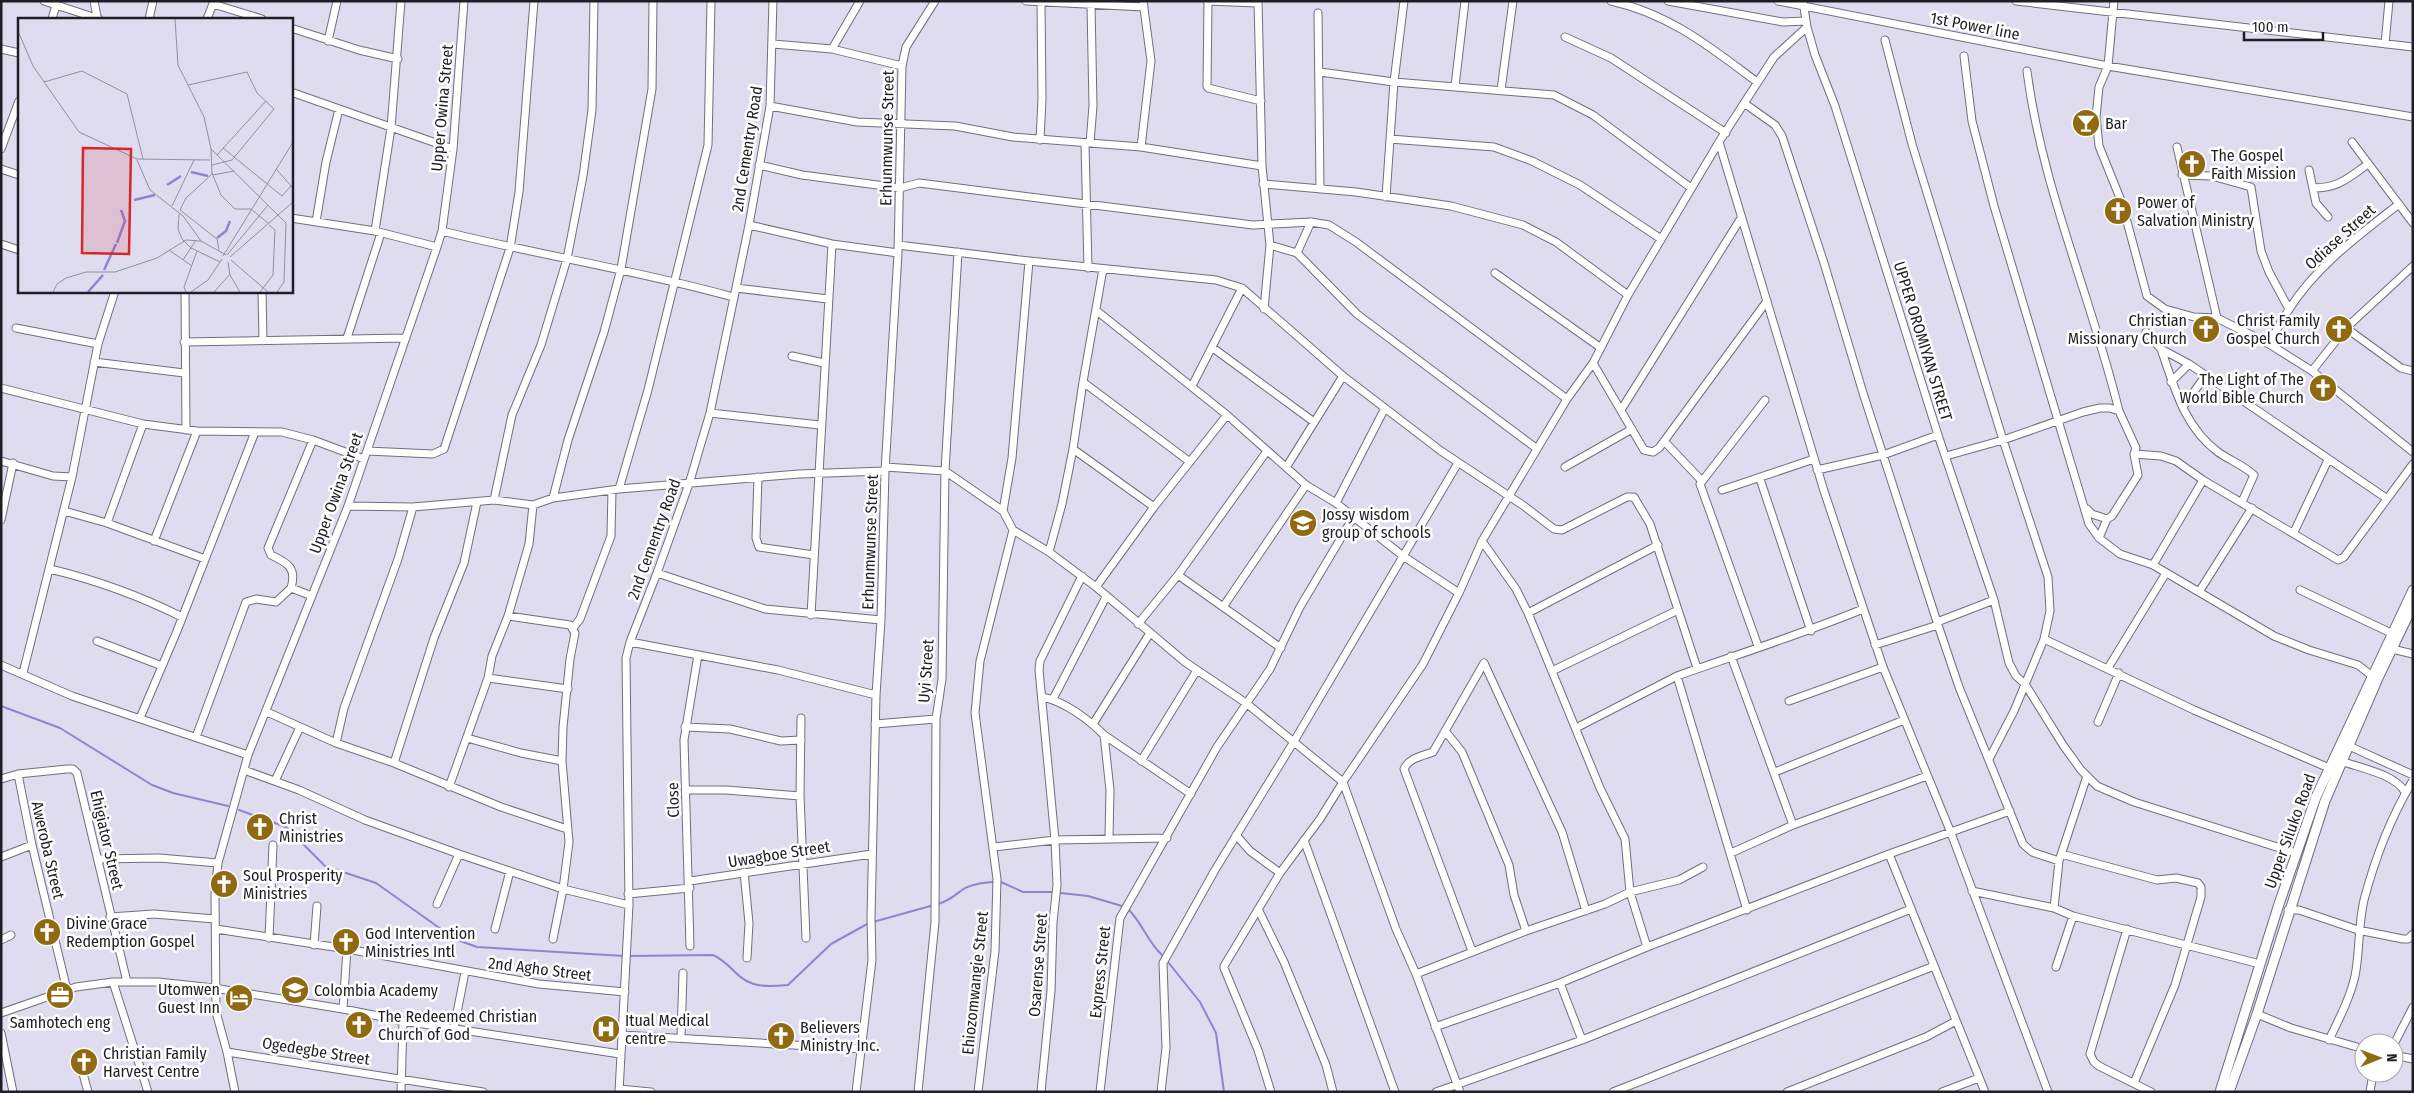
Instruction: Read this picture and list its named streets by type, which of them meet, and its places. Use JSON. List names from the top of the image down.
{
  "streets": {
    "main road": ["Upper Siluko Road"],
    "street": [
      "1st Power line",
      "Upper Owina Street",
      "Erhunmwunse Street",
      "2nd Cementry Road",
      "Odiase Street",
      "UPPER OROMIYAN STREET",
      "Uyi Street",
      "Close",
      "Ehigiator Street",
      "Aweroba Street",
      "Uwagboe Street",
      "Osarense Street",
      "2nd Agho Street",
      "Express Street",
      "Ehiozomwangie Street",
      "Ogedegbe Street"
    ]
  },
  "crossings": [
    ["1st Power line", "UPPER OROMIYAN STREET"],
    ["Upper Owina Street", "2nd Agho Street"],
    ["Upper Owina Street", "Ogedegbe Street"],
    ["Erhunmwunse Street", "Uwagboe Street"],
    ["2nd Cementry Road", "Uwagboe Street"],
    ["2nd Cementry Road", "2nd Agho Street"],
    ["UPPER OROMIYAN STREET", "Upper Siluko Road"],
    ["Close", "Uwagboe Street"],
    ["Ehigiator Street", "Aweroba Street"]
  ],
  "places": {
    "bar": ["Bar"],
    "church": [
      "The Gospel Faith Mission",
      "Power of Salvation Ministry",
      "Christian Missionary Church",
      "Christ Family Gospel Church",
      "The Light of The World Bible Church",
      "Christ Ministries",
      "Soul Prosperity Ministries",
      "Divine Grace Redemption Gospel",
      "God Intervention Ministries Intl",
      "The Redeemed Christian Church of God",
      "Believers Ministry Inc.",
      "Christian Family Harvest Centre"
    ],
    "school or university": ["Jossy wisdom group of schools", "Colombia Academy"],
    "office": ["Samhotech eng"],
    "hotel": ["Utomwen Guest Inn"],
    "hospital": ["Itual Medical centre"]
  },
  "scale_bar": "100 m",
  "north": "right"
}
